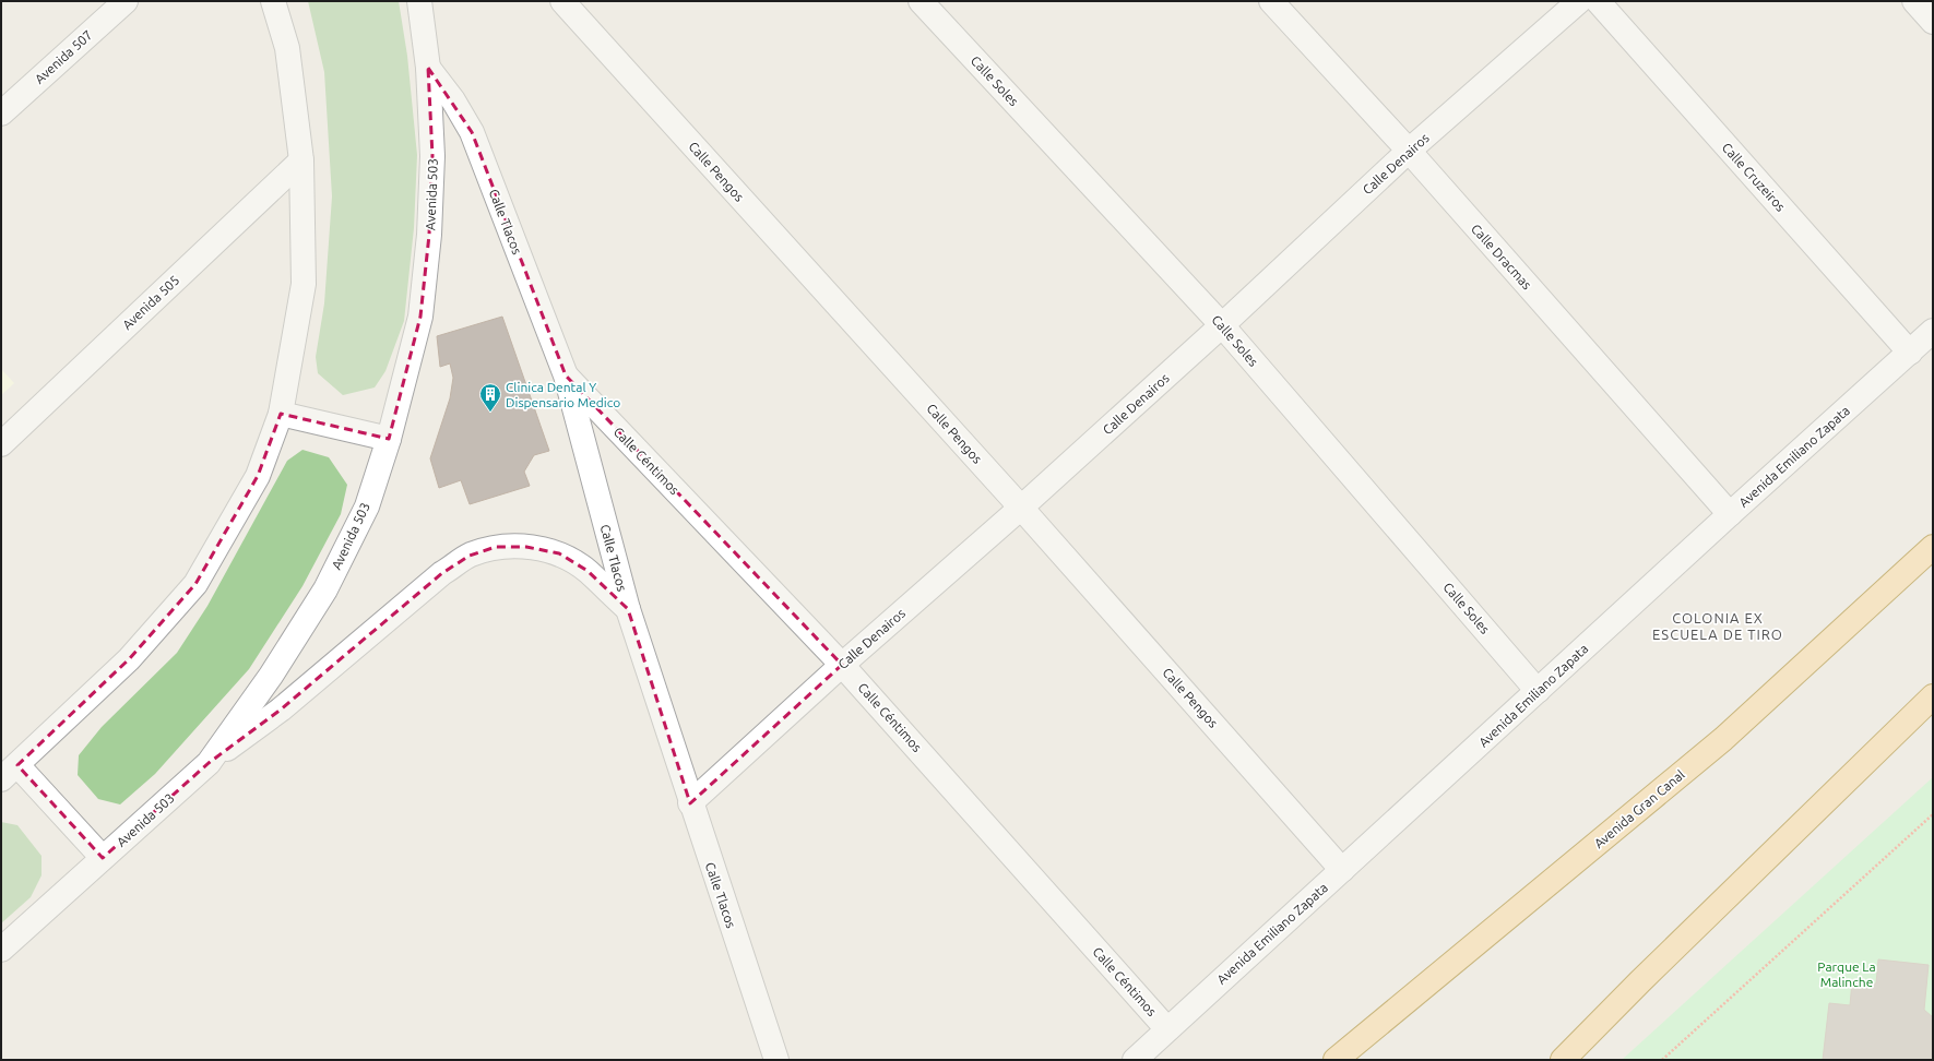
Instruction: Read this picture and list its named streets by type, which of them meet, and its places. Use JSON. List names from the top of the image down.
{
  "streets": {
    "main road": ["Avenida Gran Canal"],
    "street": [
      "Avenida 507",
      "Calle Soles",
      "Calle Denairos",
      "Calle Pengos",
      "Calle Cruzeiros",
      "Avenida 503",
      "Calle Tlacos",
      "Calle Dracmas",
      "Avenida 505",
      "Avenida Emiliano Zapata",
      "Calle Céntimos"
    ]
  },
  "crossings": [
    ["Calle Soles", "Calle Denairos"],
    ["Calle Soles", "Avenida Emiliano Zapata"],
    ["Calle Denairos", "Calle Pengos"],
    ["Calle Denairos", "Calle Tlacos"],
    ["Calle Denairos", "Calle Dracmas"],
    ["Calle Denairos", "Calle Céntimos"],
    ["Calle Pengos", "Avenida Emiliano Zapata"],
    ["Calle Cruzeiros", "Avenida Emiliano Zapata"],
    ["Avenida 503", "Calle Tlacos"],
    ["Calle Tlacos", "Calle Céntimos"],
    ["Calle Dracmas", "Avenida Emiliano Zapata"],
    ["Avenida Emiliano Zapata", "Calle Céntimos"]
  ],
  "districts": ["COLONIA EX ESCUELA DE TIRO"],
  "parks": ["Parque La Malinche"],
  "places": {
    "building": ["Clinica Dental Y Dispensario Medico"]
  }
}
